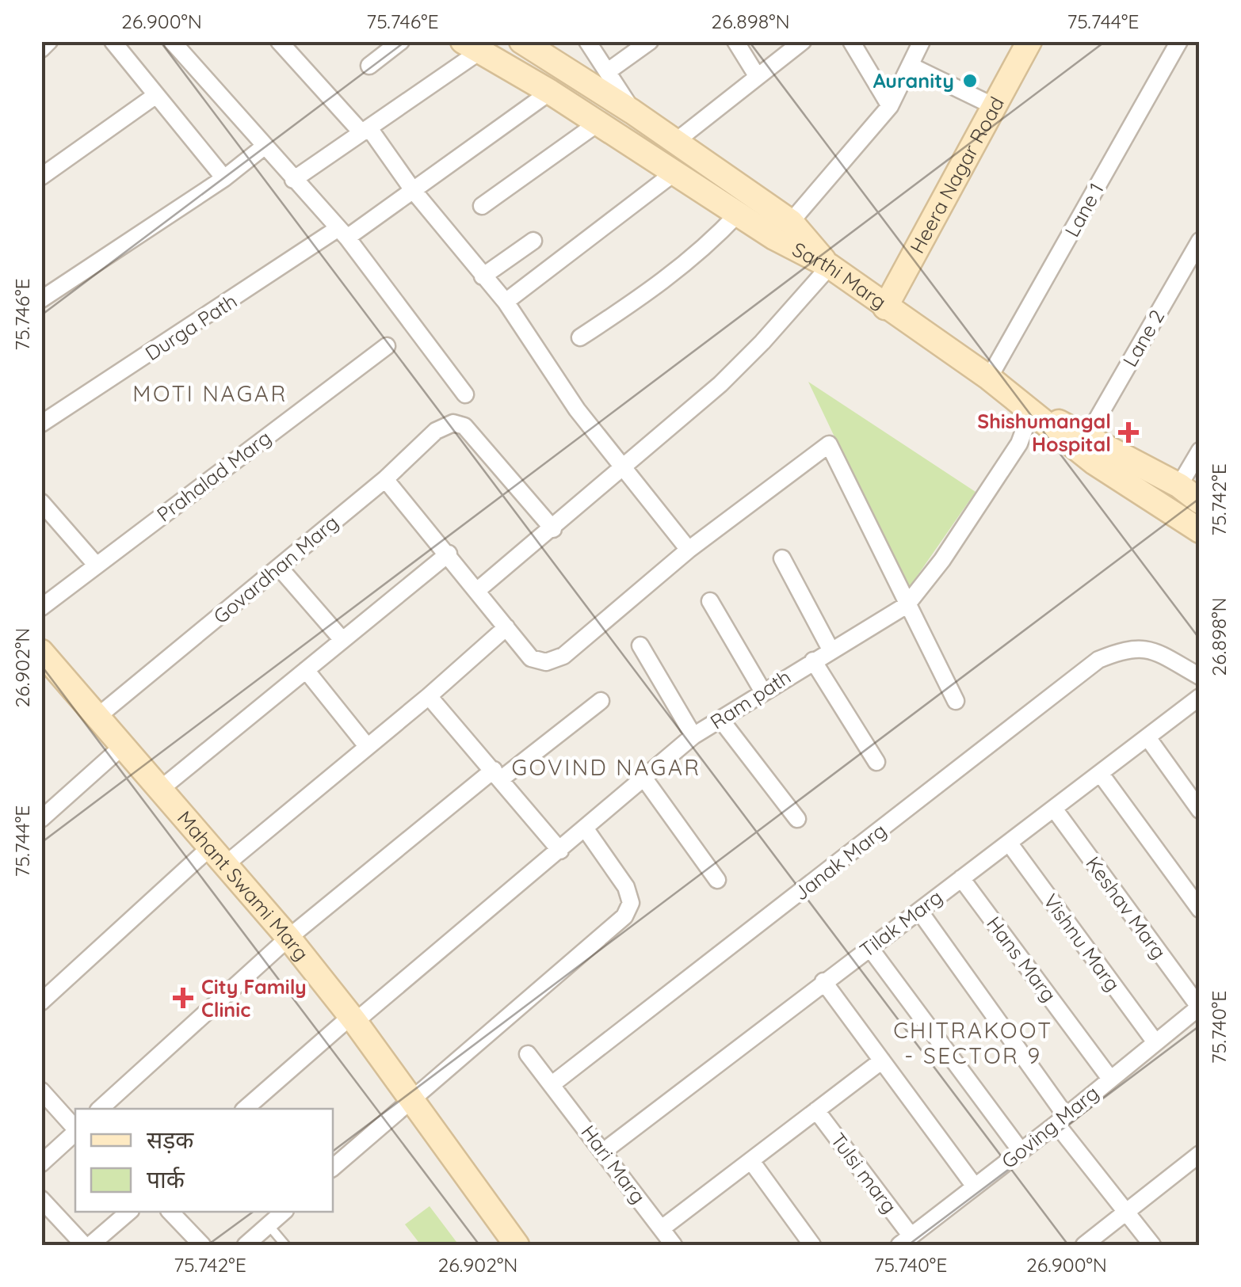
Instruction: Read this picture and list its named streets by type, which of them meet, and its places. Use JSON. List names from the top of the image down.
{
  "streets": {
    "street": [
      "Heera Nagar Road",
      "Lane 1",
      "Sarthi Marg",
      "Durga Path",
      "Lane 2",
      "Prahalad Marg",
      "Govardhan Marg",
      "Ram path",
      "Janak Marg",
      "Mahant Swami Marg",
      "Keshav Marg",
      "Tilak Marg",
      "Vishnu Marg",
      "Hans Marg",
      "Goving Marg",
      "Hari Marg",
      "Tulsi marg"
    ]
  },
  "crossings": [
    ["Heera Nagar Road", "Sarthi Marg"],
    ["Lane 1", "Sarthi Marg"],
    ["Sarthi Marg", "Durga Path"],
    ["Sarthi Marg", "Ram path"],
    ["Govardhan Marg", "Mahant Swami Marg"],
    ["Ram path", "Mahant Swami Marg"],
    ["Janak Marg", "Hari Marg"],
    ["Keshav Marg", "Tilak Marg"],
    ["Keshav Marg", "Goving Marg"],
    ["Tilak Marg", "Vishnu Marg"],
    ["Tilak Marg", "Hans Marg"],
    ["Tilak Marg", "Hari Marg"],
    ["Vishnu Marg", "Goving Marg"],
    ["Hans Marg", "Goving Marg"],
    ["Goving Marg", "Tulsi marg"]
  ],
  "districts": ["MOTI NAGAR", "GOVIND NAGAR", "CHITRAKOOT - SECTOR 9"],
  "places": {
    "other": ["Auranity"],
    "health": ["Shishumangal Hospital", "City Family Clinic"]
  },
  "legend": ["सड़क", "पार्क"],
  "coordinates": [
    "26.900°N",
    "75.746°E",
    "26.898°N",
    "75.744°E",
    "75.742°E",
    "26.902°N",
    "75.740°E"
  ]
}
